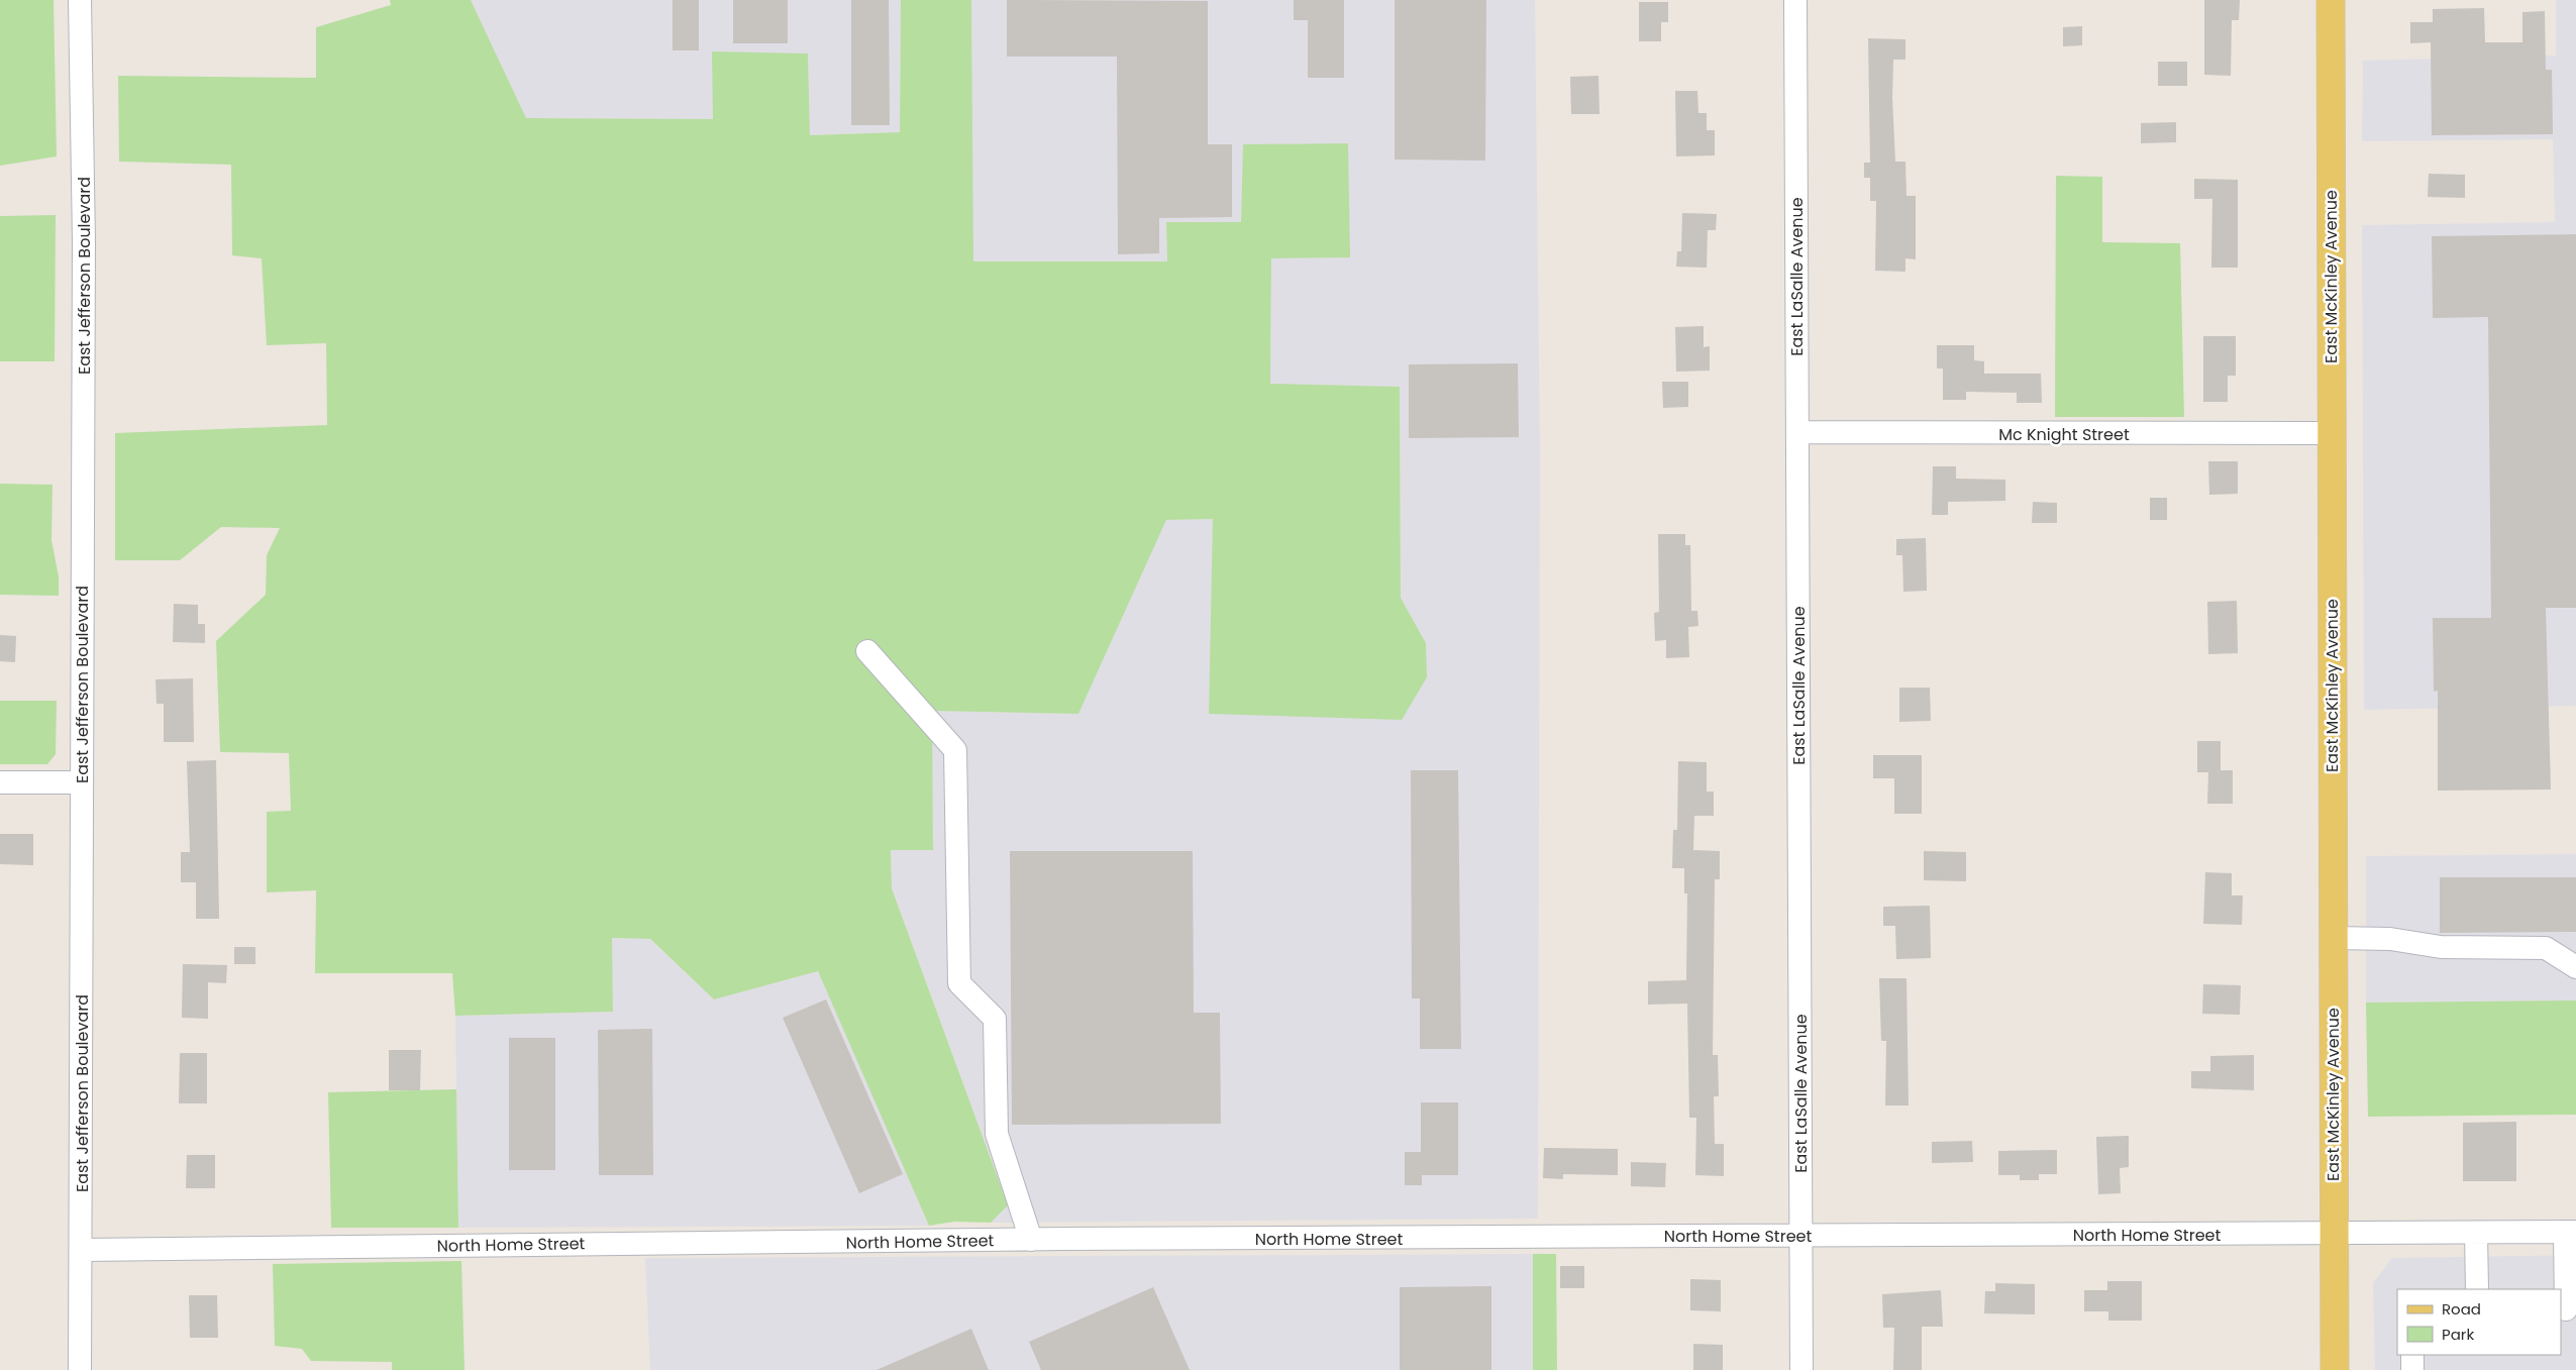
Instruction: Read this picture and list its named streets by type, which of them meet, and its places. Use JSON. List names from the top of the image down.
{
  "streets": {
    "main road": ["East McKinley Avenue"],
    "street": [
      "East Jefferson Boulevard",
      "East LaSalle Avenue",
      "Mc Knight Street",
      "North Home Street"
    ]
  },
  "crossings": [
    ["East Jefferson Boulevard", "North Home Street"],
    ["East LaSalle Avenue", "Mc Knight Street"],
    ["East LaSalle Avenue", "North Home Street"],
    ["East McKinley Avenue", "Mc Knight Street"],
    ["East McKinley Avenue", "North Home Street"]
  ],
  "legend": ["Road", "Park"]
}
